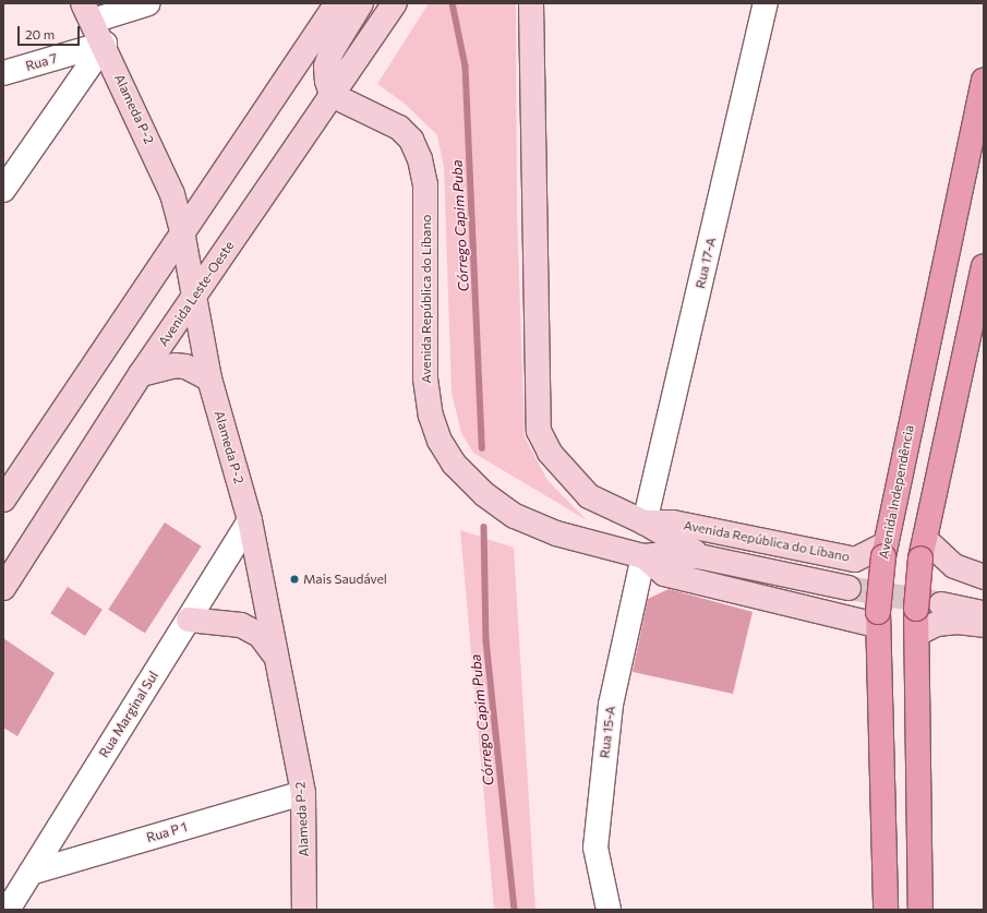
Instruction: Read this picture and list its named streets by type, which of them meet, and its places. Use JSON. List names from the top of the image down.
{
  "streets": {
    "main road": [
      "Alameda P-2",
      "Avenida Leste-Oeste",
      "Avenida República do Líbano",
      "Avenida Independência"
    ],
    "street": [
      "Rua 7",
      "Rua 17-A",
      "Rua Marginal Sul",
      "Rua 15-A",
      "Rua P 1"
    ]
  },
  "crossings": [
    ["Rua 7", "Alameda P-2"],
    ["Alameda P-2", "Avenida Leste-Oeste"],
    ["Alameda P-2", "Rua Marginal Sul"],
    ["Alameda P-2", "Rua P 1"],
    ["Rua 17-A", "Avenida República do Líbano"],
    ["Avenida Leste-Oeste", "Avenida República do Líbano"],
    ["Avenida República do Líbano", "Avenida Independência"],
    ["Avenida República do Líbano", "Rua 15-A"],
    ["Rua Marginal Sul", "Rua P 1"]
  ],
  "water": ["Córrego Capim Puba"],
  "places": ["Mais Saudável"],
  "scale_bar": "20 m"
}
